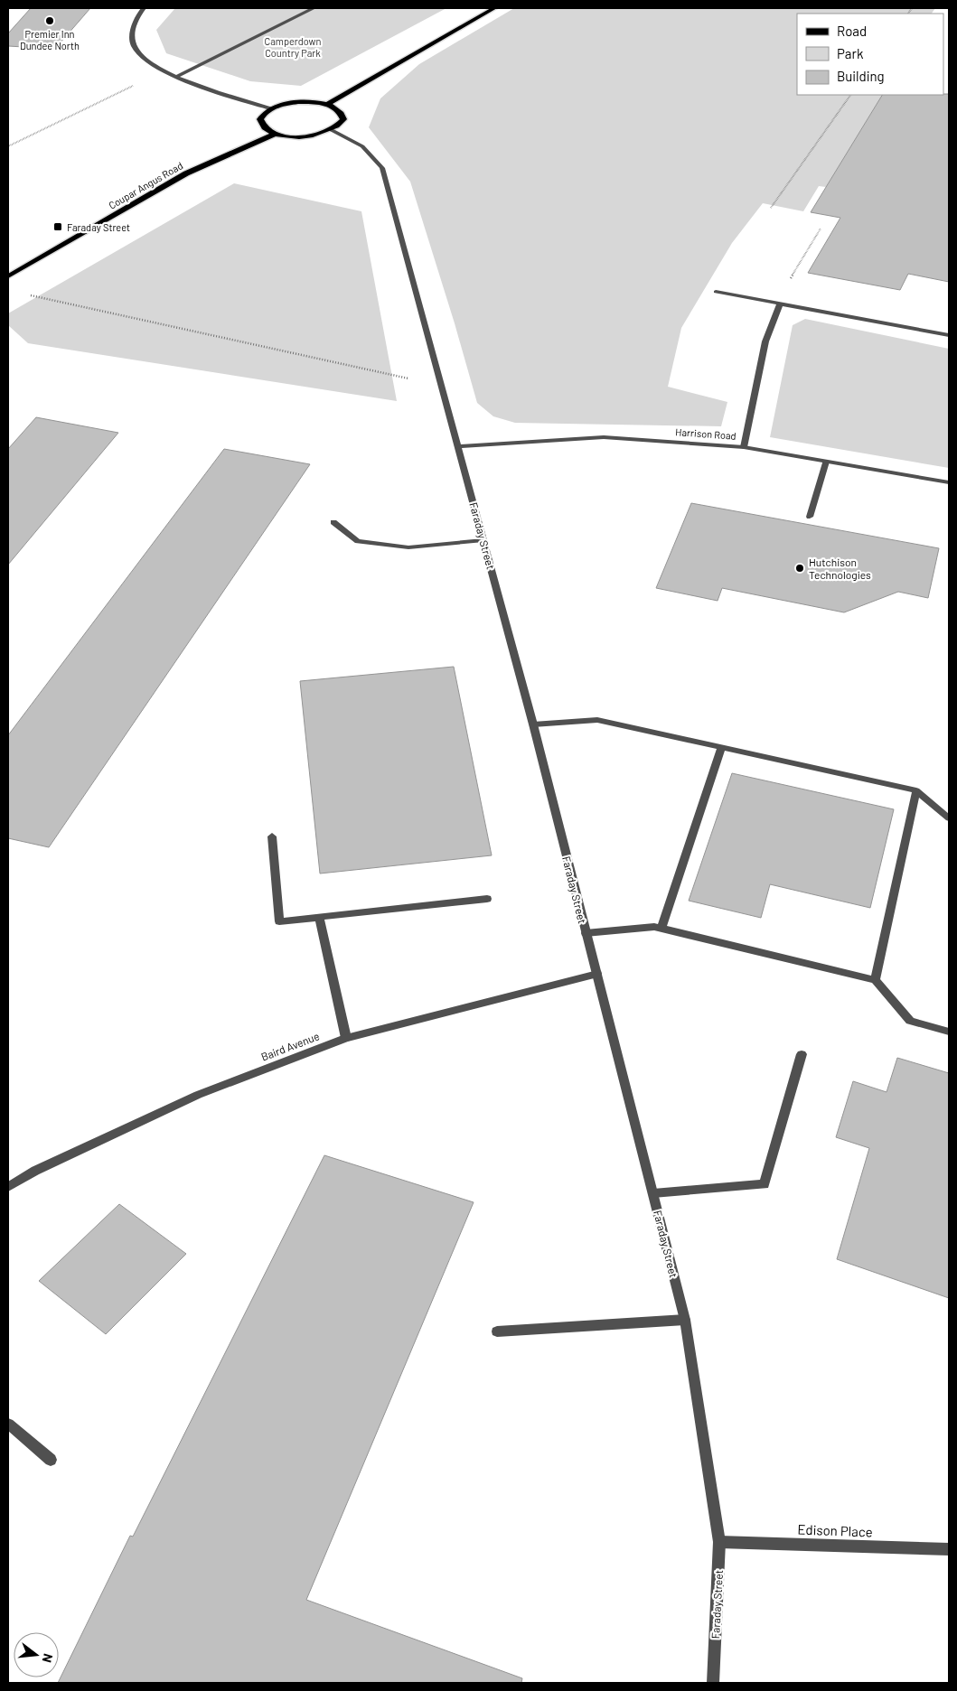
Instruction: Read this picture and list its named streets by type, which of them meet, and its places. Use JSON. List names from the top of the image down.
{
  "streets": {
    "main road": ["Coupar Angus Road"],
    "street": [
      "Harrison Road",
      "Faraday Street",
      "Baird Avenue",
      "Edison Place"
    ]
  },
  "crossings": [
    ["Coupar Angus Road", "Faraday Street"],
    ["Harrison Road", "Faraday Street"],
    ["Faraday Street", "Baird Avenue"],
    ["Faraday Street", "Edison Place"]
  ],
  "parks": ["Camperdown Country Park"],
  "places": {
    "other": ["Premier Inn Dundee North", "Hutchison Technologies"],
    "transit": ["Faraday Street"]
  },
  "legend": ["Road", "Park", "Building"],
  "north": "right"
}
